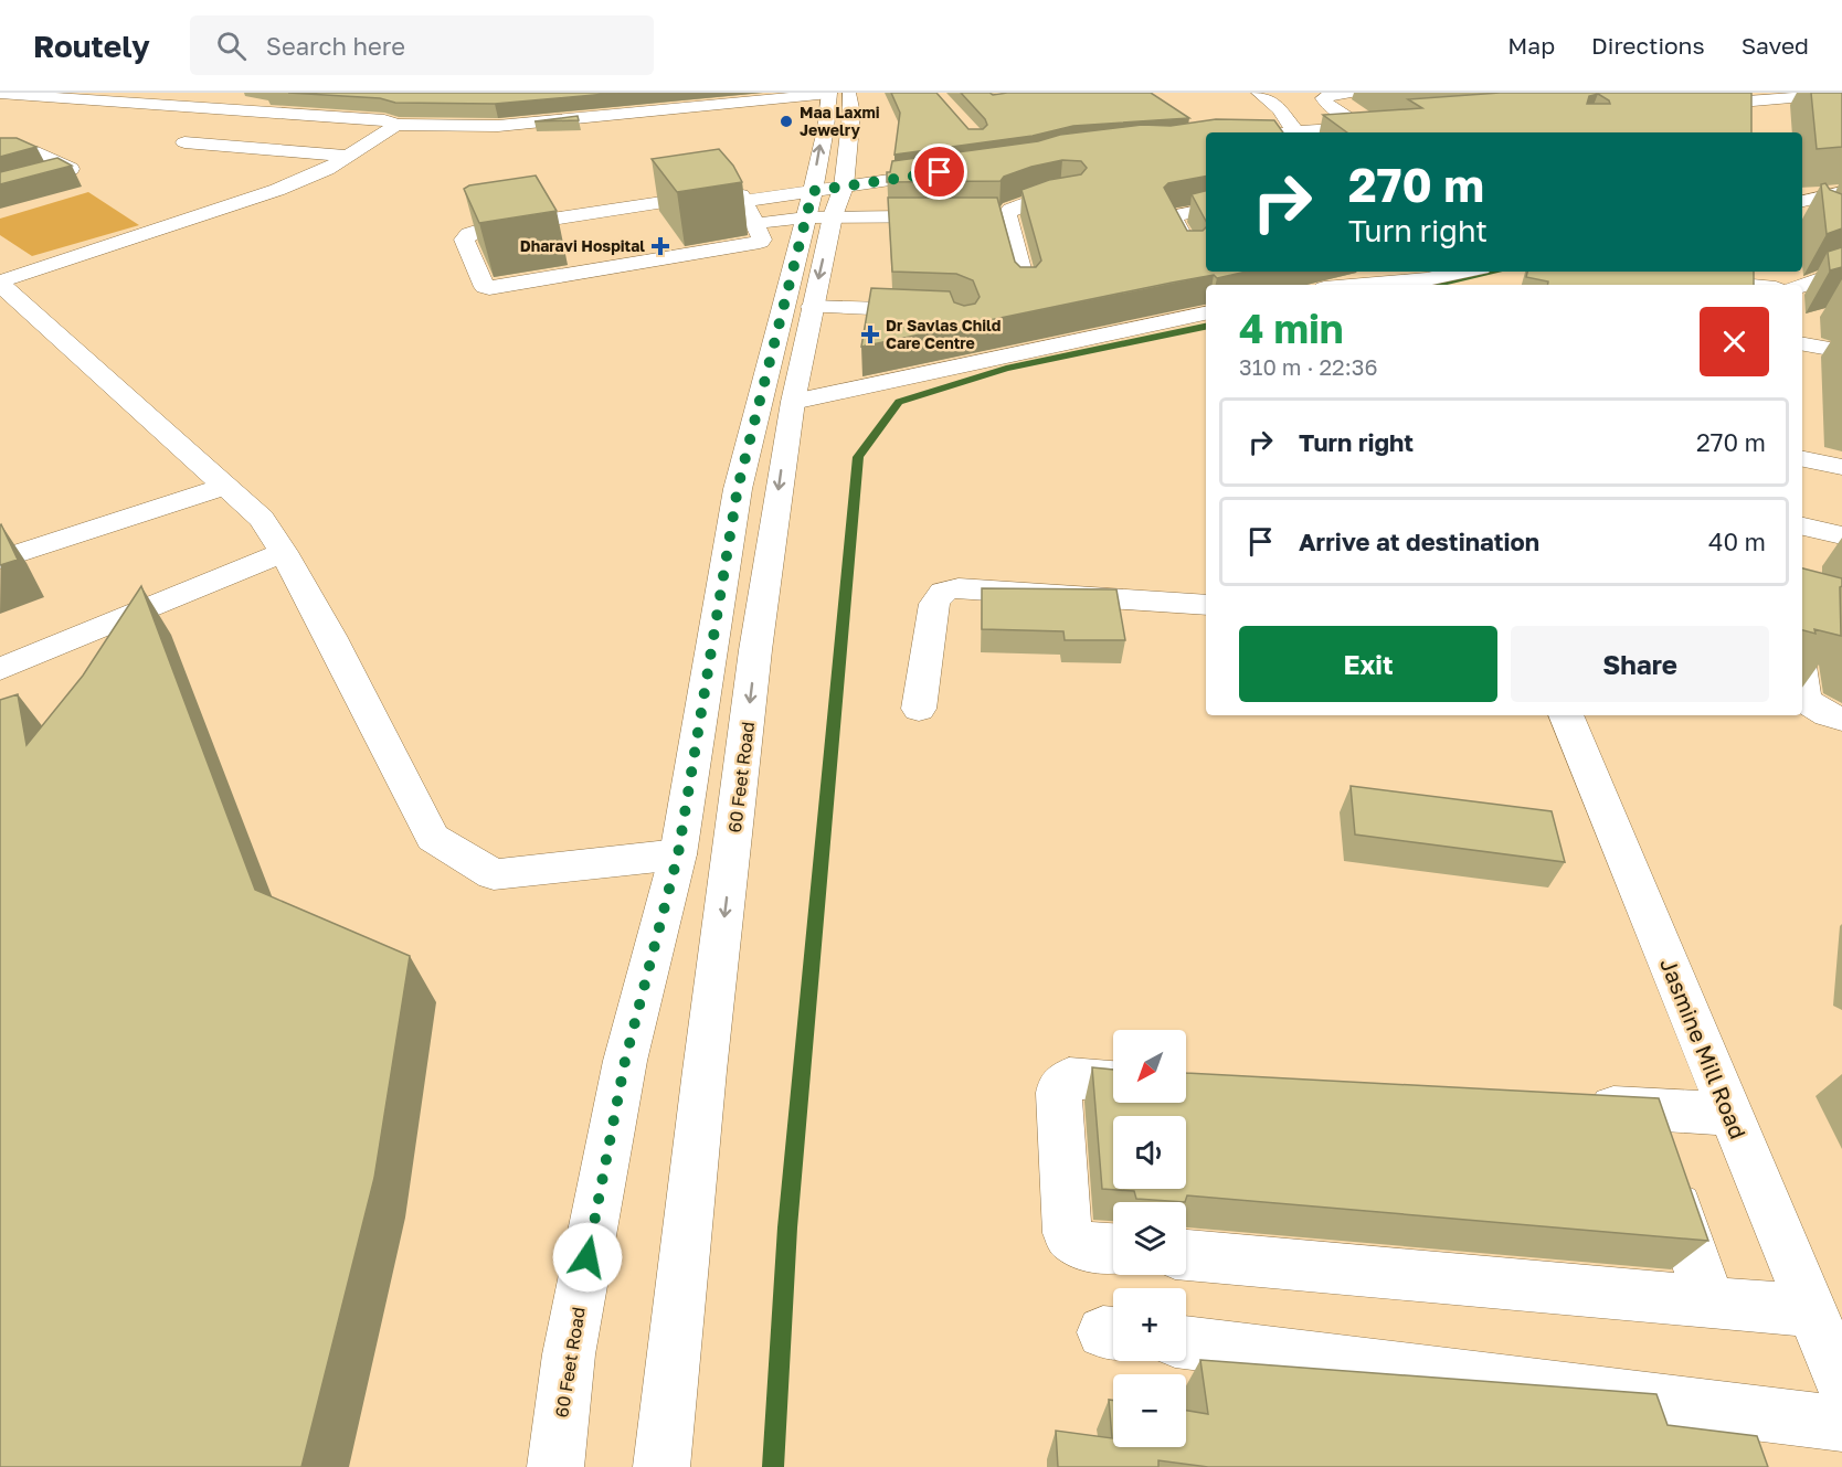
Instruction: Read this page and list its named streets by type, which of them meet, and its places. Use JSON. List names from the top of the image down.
{
  "streets": {
    "street": ["60 Feet Road", "Jasmine Mill Road"]
  },
  "places": {
    "other": ["Maa Laxmi Jewelry"],
    "health": ["Dharavi Hospital", "Dr Savlas Child Care Centre"]
  },
  "north": "bottom left",
  "page": {
    "header": "Routely",
    "search": "Search here",
    "nav": ["Map", "Directions", "Saved"],
    "turn": ["270 m", "Turn right"],
    "heading": ["4 min", "310 m · 22:36"],
    "list": [
      {
        "name": "Turn right",
        "value": "270 m"
      },
      {
        "name": "Arrive at destination",
        "value": "40 m"
      }
    ],
    "buttons": ["Exit", "Share"],
    "map_buttons": ["+", "−"]
  }
}
